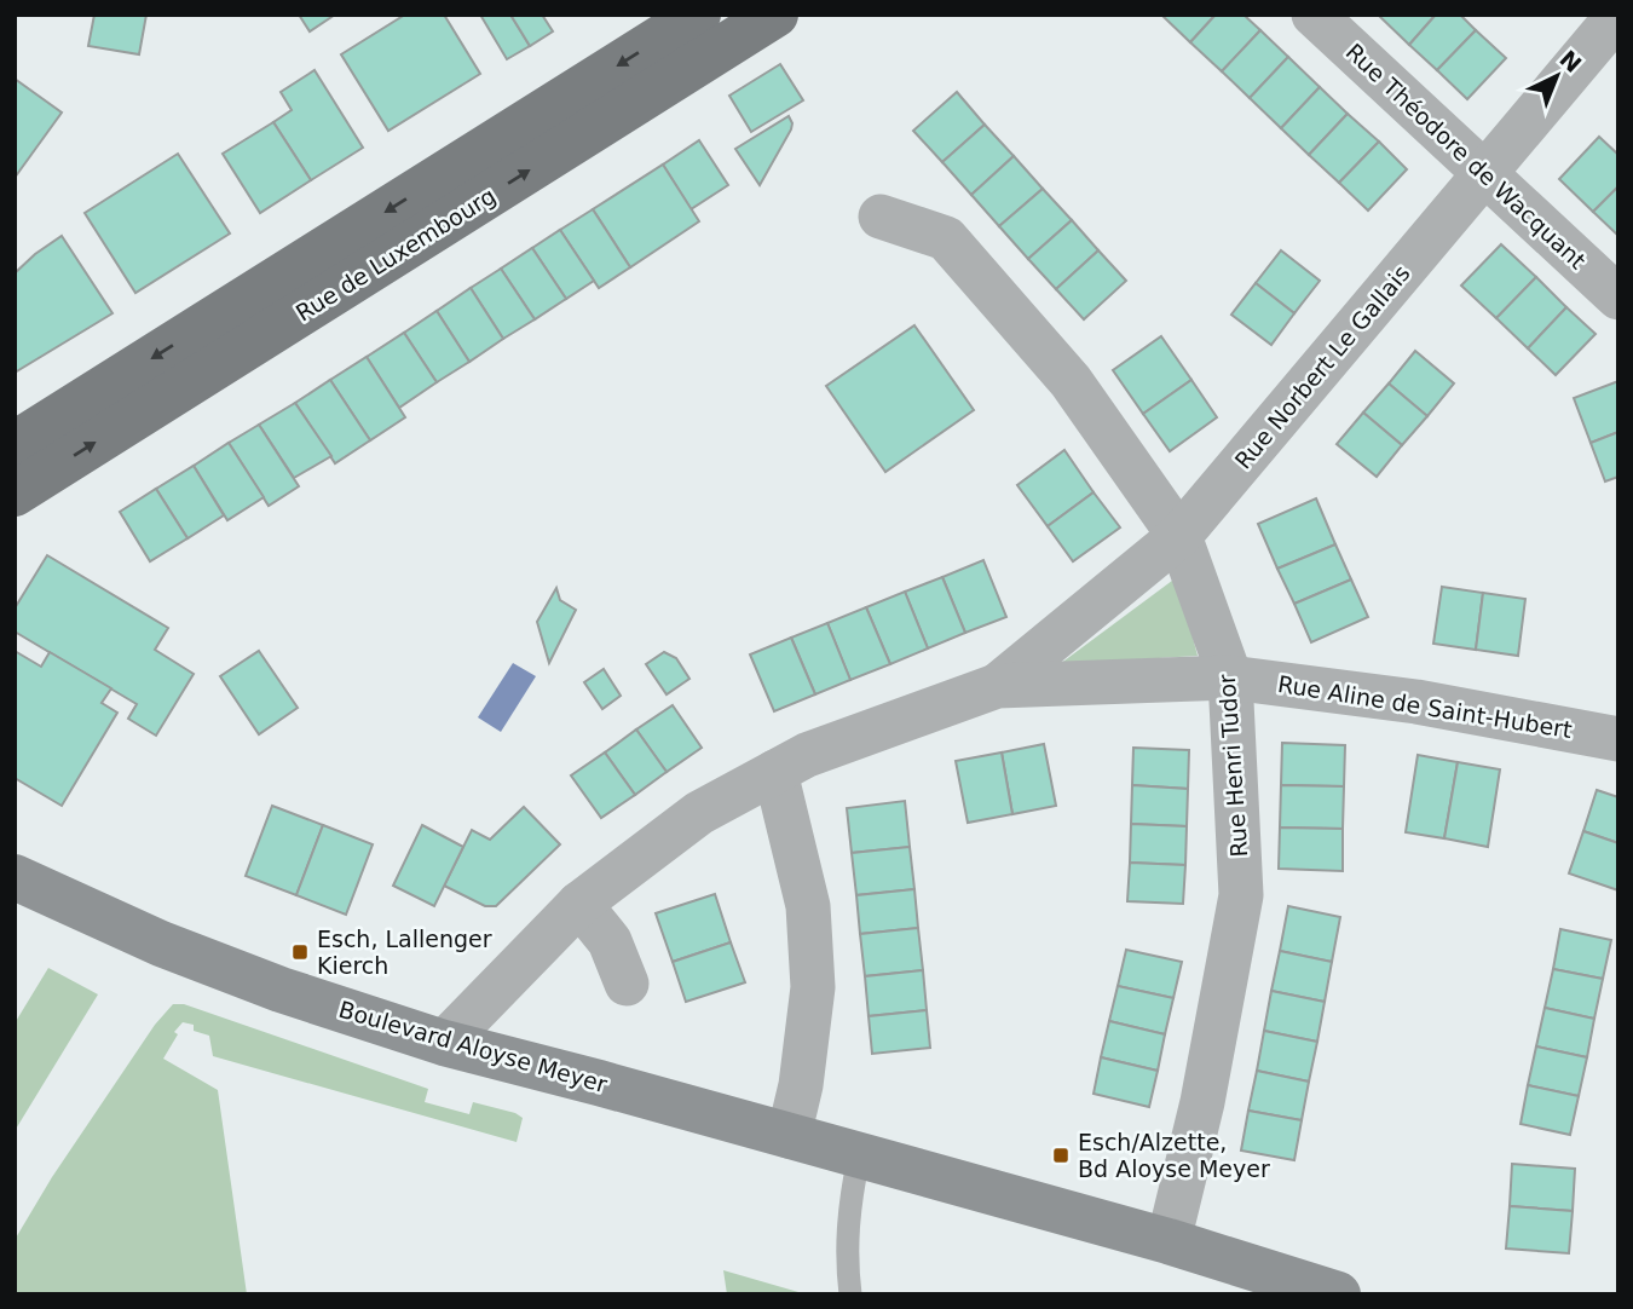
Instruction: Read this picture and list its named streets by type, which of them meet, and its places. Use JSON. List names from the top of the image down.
{
  "streets": {
    "main road": ["Rue de Luxembourg", "Boulevard Aloyse Meyer"],
    "street": [
      "Rue Théodore de Wacquant",
      "Rue Norbert Le Gallais",
      "Rue Aline de Saint-Hubert",
      "Rue Henri Tudor"
    ]
  },
  "crossings": [
    ["Rue Théodore de Wacquant", "Rue Norbert Le Gallais"],
    ["Rue Norbert Le Gallais", "Rue Aline de Saint-Hubert"],
    ["Rue Norbert Le Gallais", "Rue Henri Tudor"],
    ["Rue Aline de Saint-Hubert", "Rue Henri Tudor"],
    ["Rue Aline de Saint-Hubert", "Boulevard Aloyse Meyer"],
    ["Rue Henri Tudor", "Boulevard Aloyse Meyer"]
  ],
  "places": {
    "transit": ["Esch, Lallenger Kierch", "Esch/Alzette, Bd Aloyse Meyer"]
  },
  "north": "top right"
}
